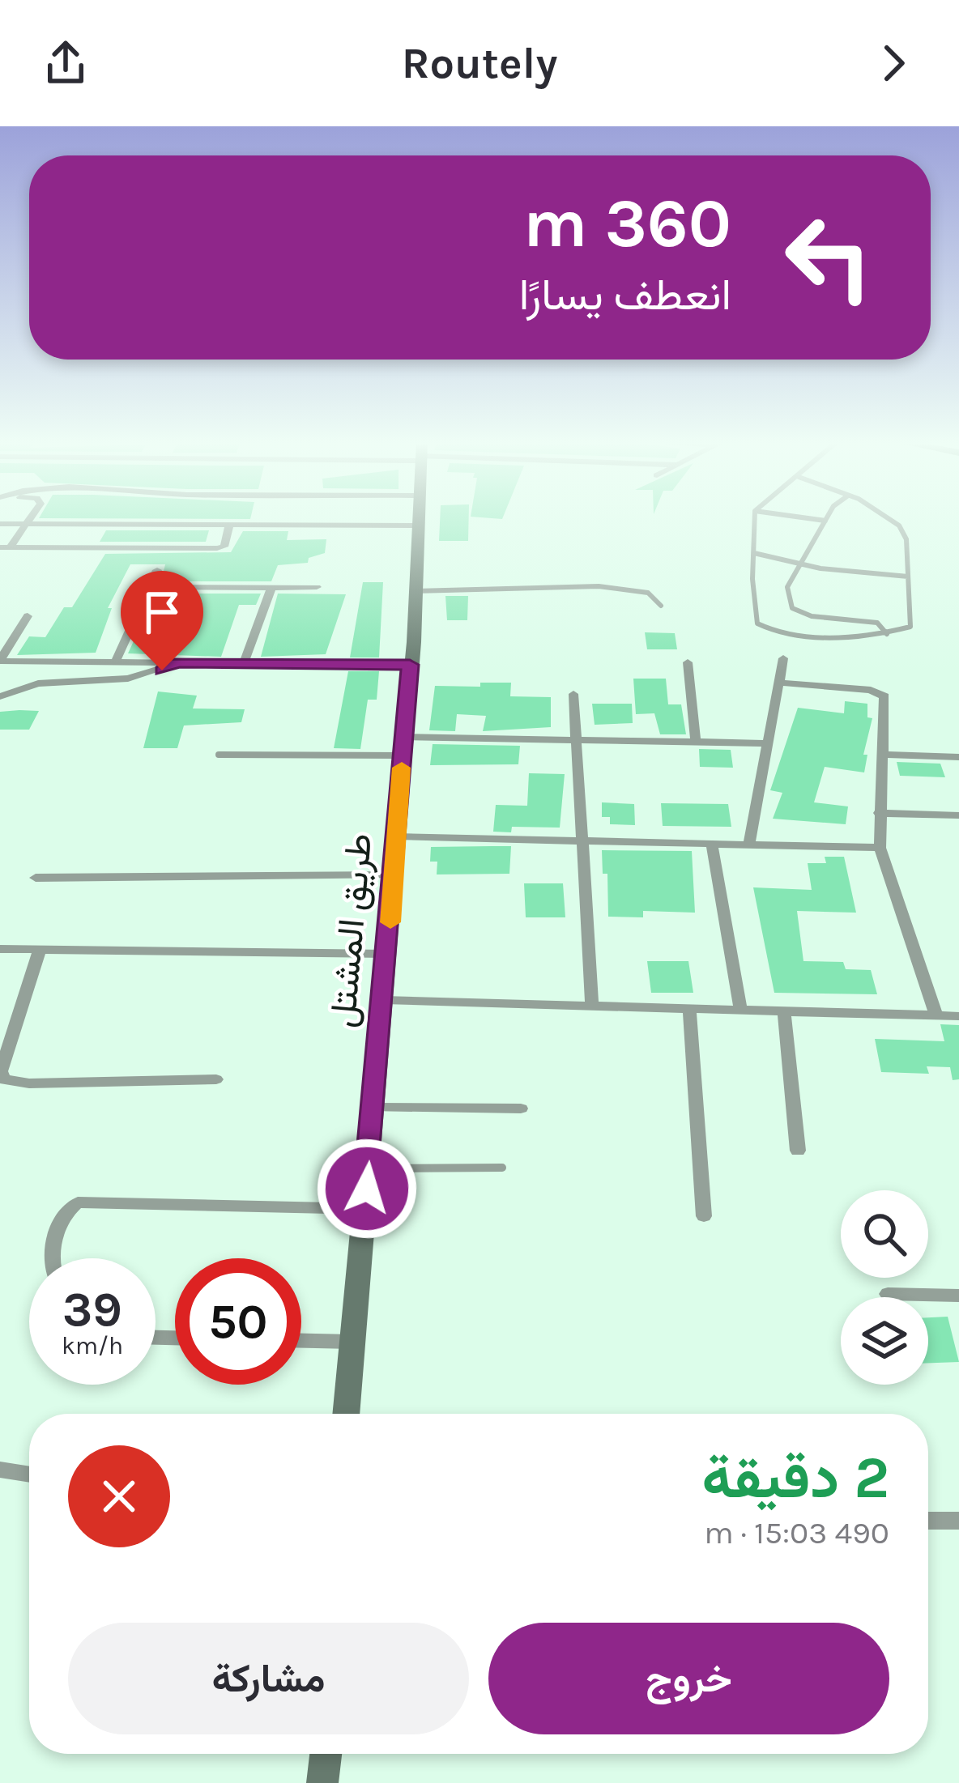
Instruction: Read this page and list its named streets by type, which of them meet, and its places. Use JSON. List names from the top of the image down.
{
  "streets": {
    "main road": ["طريق المشتل"]
  },
  "page": {
    "header": "Routely",
    "turn": ["360 m", "انعطف يسارًا"],
    "speed": "39 km/h",
    "limit": "50",
    "heading": ["2 دقيقة", "490 m · 15:03"],
    "buttons": ["خروج", "مشاركة"]
  }
}
